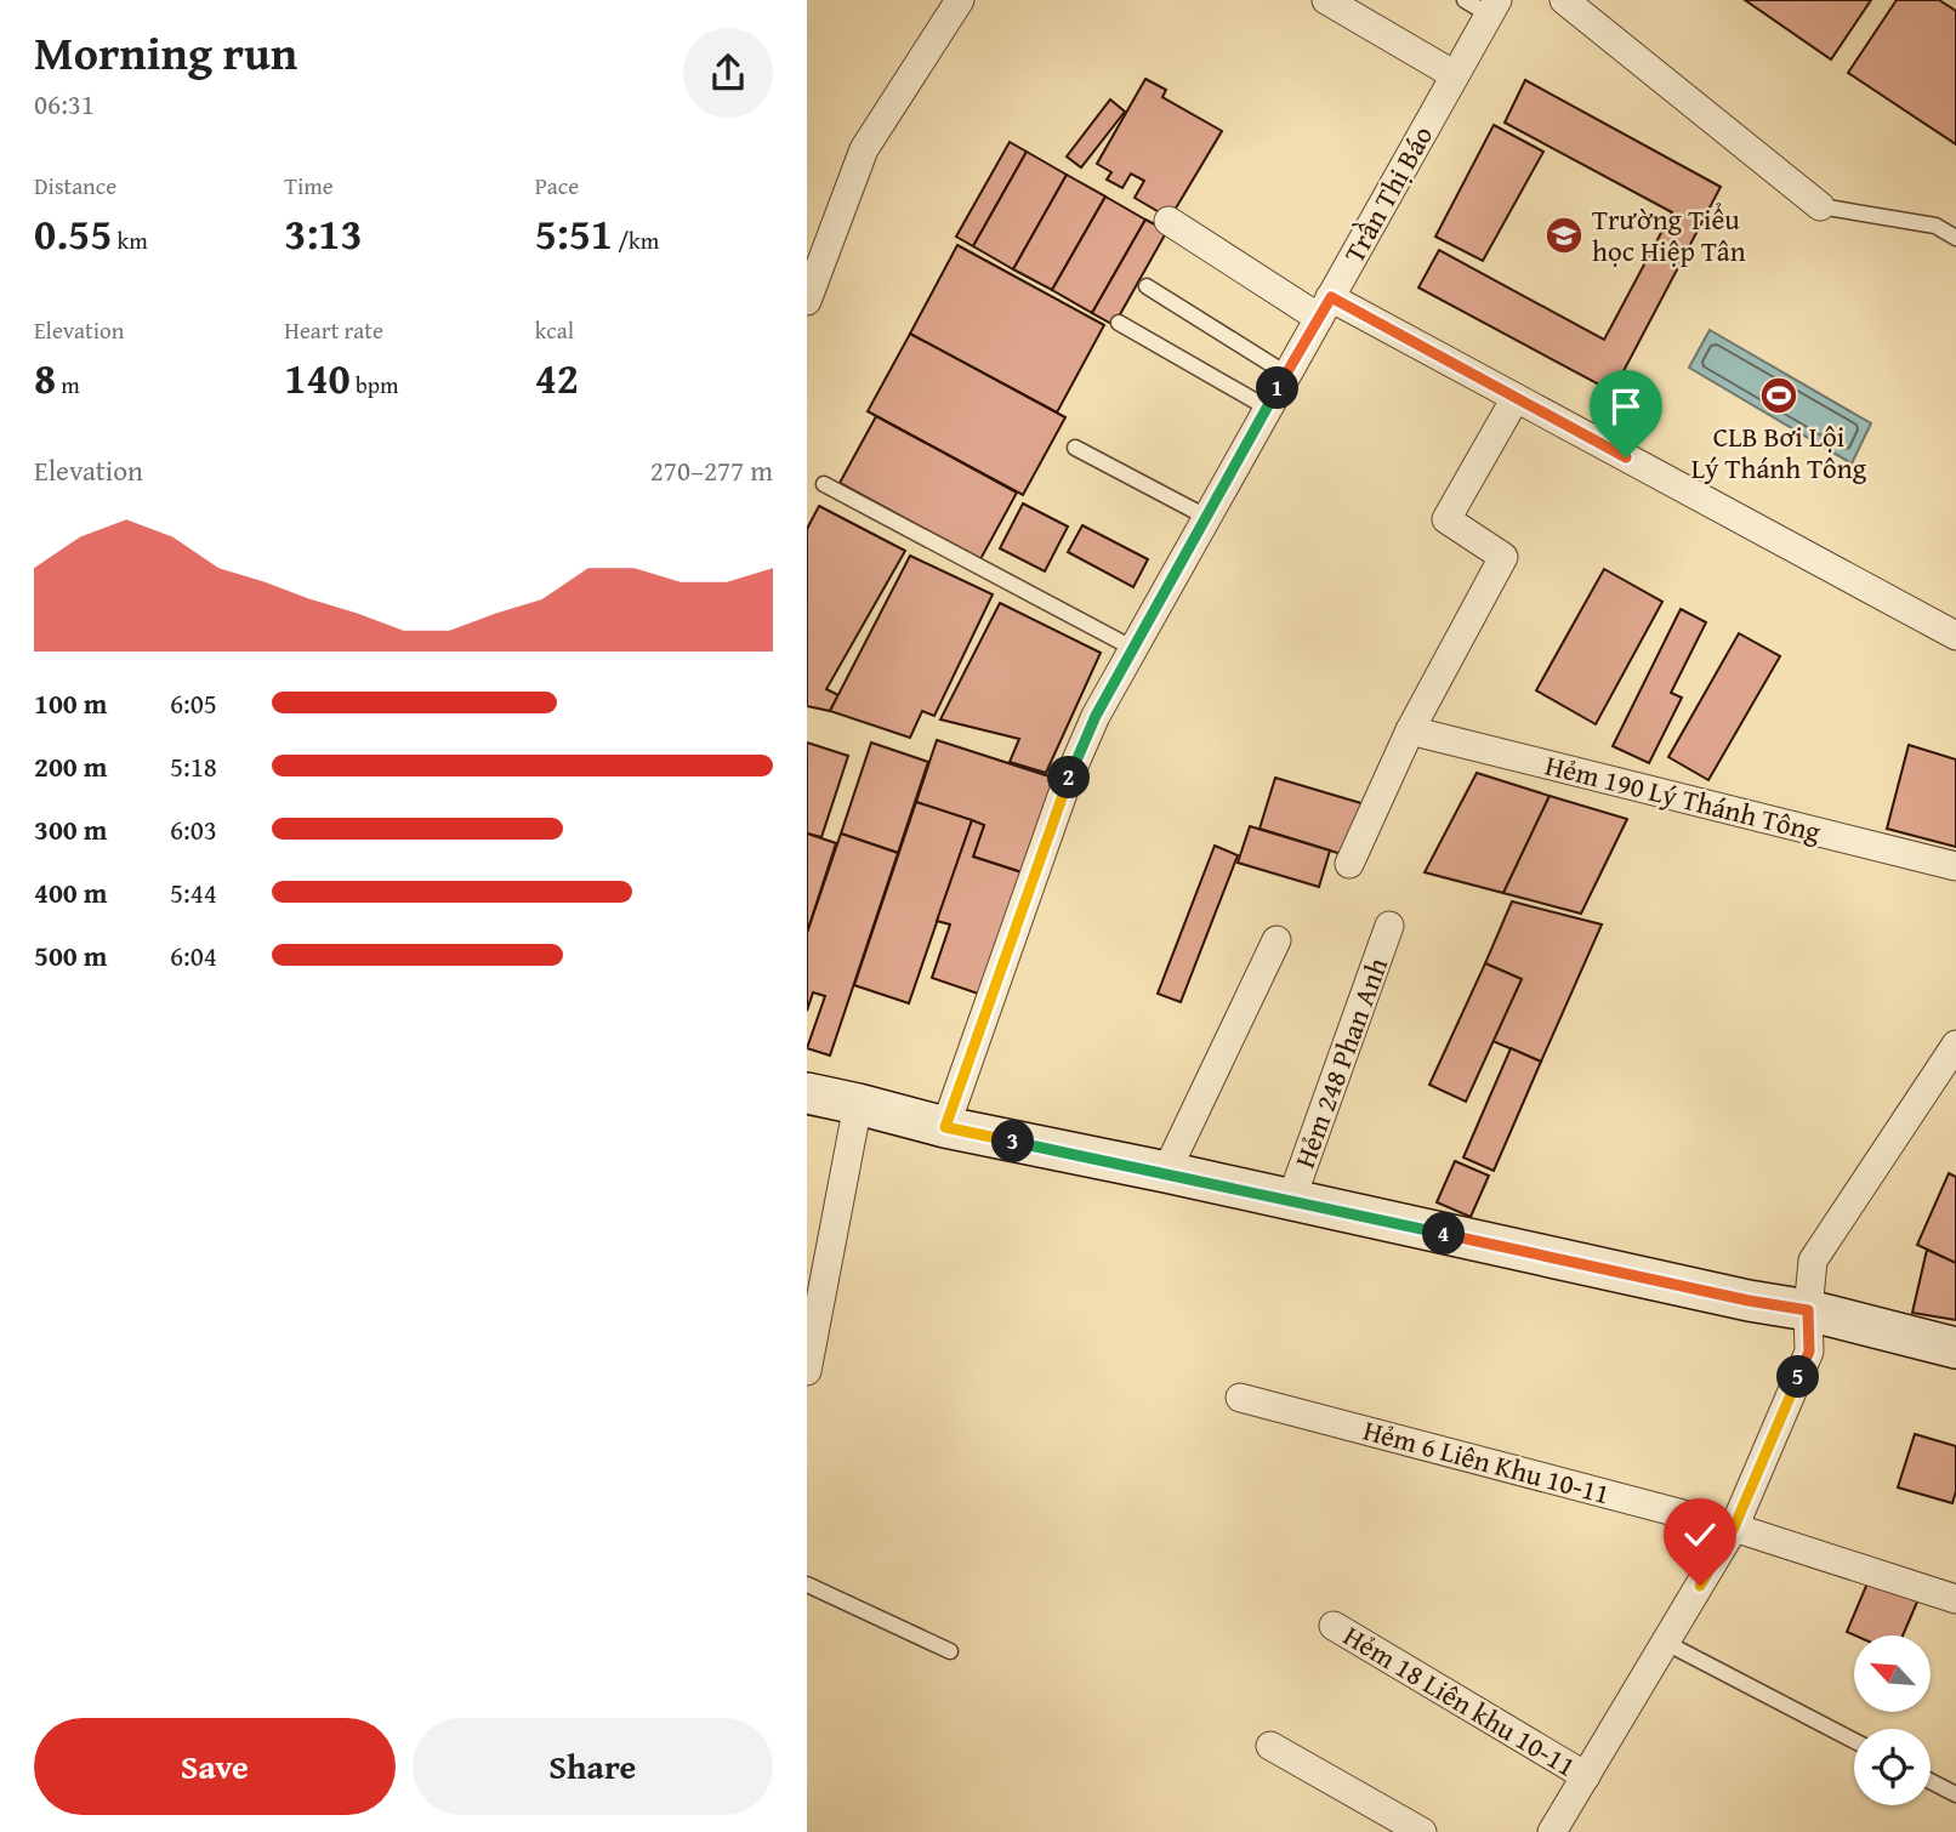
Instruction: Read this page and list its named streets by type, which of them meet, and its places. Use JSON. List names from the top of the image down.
{
  "streets": {
    "street": [
      "Trần Thị Báo",
      "Hẻm 190 Lý Thánh Tông",
      "Hẻm 248 Phan Anh",
      "Hẻm 6 Liên Khu 10-11",
      "Hẻm 18 Liên khu 10-11"
    ]
  },
  "places": {
    "school or university": ["Trường Tiểu học Hiệp Tân"],
    "sports": ["CLB Bơi Lội Lý Thánh Tông"]
  },
  "north": "top left",
  "page": {
    "heading": ["Morning run", "06:31"],
    "stats": [
      ["Distance", "0.55 km"],
      ["Time", "3:13"],
      ["Pace", "5:51 /km"],
      ["Elevation", "8 m"],
      ["Heart rate", "140 bpm"],
      ["kcal", "42"]
    ],
    "pins": [
      "1",
      "2",
      "3",
      "4",
      "5"
    ],
    "chart": ["Elevation", "270–277 m"],
    "list": [
      {
        "name": "100 m",
        "note": "6:05"
      },
      {
        "name": "200 m",
        "note": "5:18"
      },
      {
        "name": "300 m",
        "note": "6:03"
      },
      {
        "name": "400 m",
        "note": "5:44"
      },
      {
        "name": "500 m",
        "note": "6:04"
      }
    ],
    "buttons": ["Save", "Share"]
  }
}
